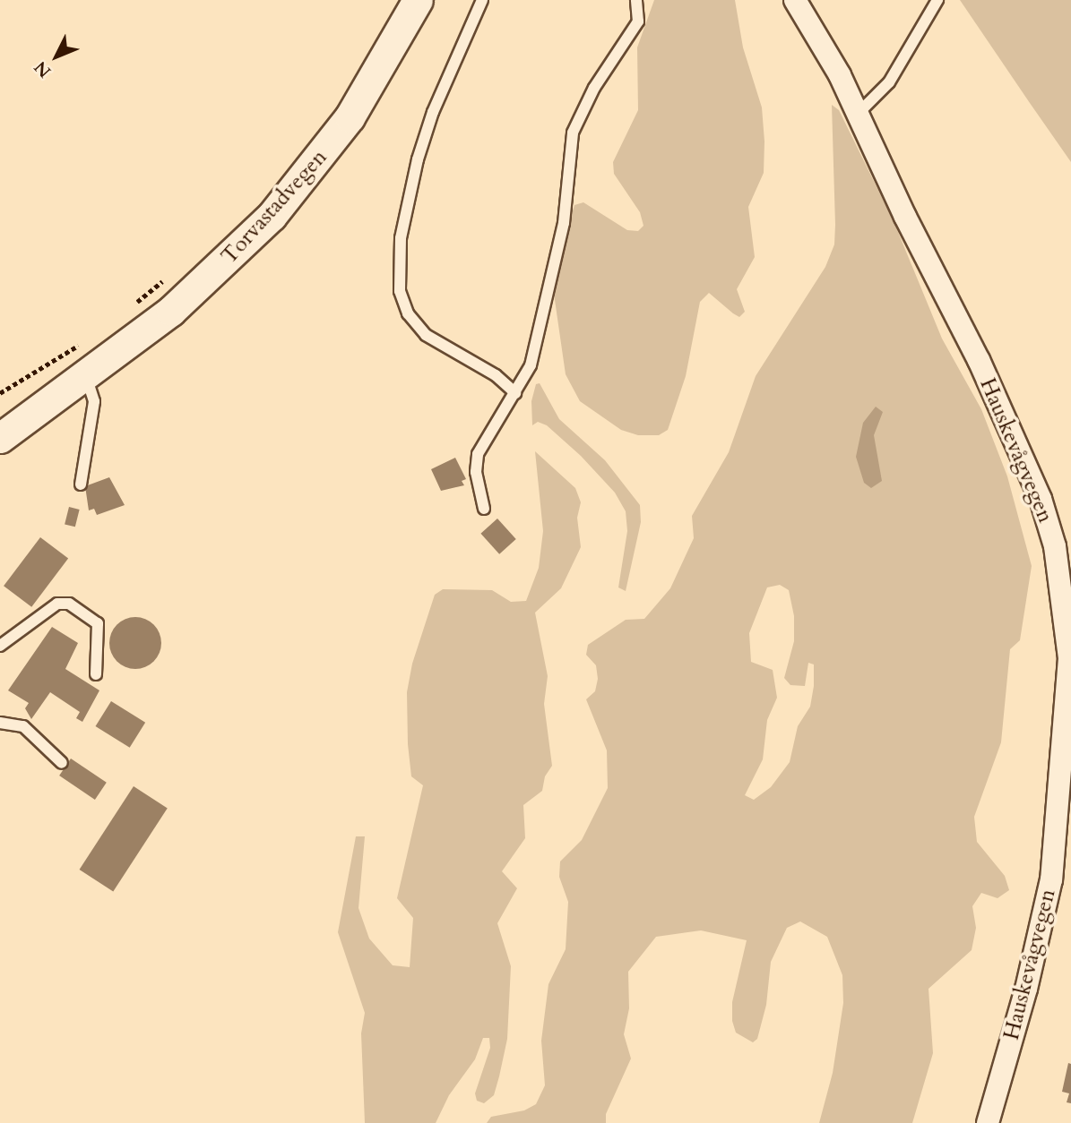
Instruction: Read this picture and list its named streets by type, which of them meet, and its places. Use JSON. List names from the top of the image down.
{
  "streets": {
    "main road": ["Torvastadvegen"],
    "street": ["Hauskevågvegen"]
  },
  "north": "bottom left"
}
